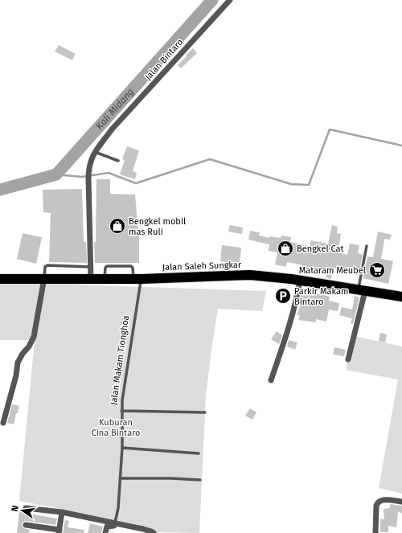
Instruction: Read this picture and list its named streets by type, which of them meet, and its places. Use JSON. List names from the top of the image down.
{
  "streets": {
    "highway": ["Jalan Saleh Sungkar"],
    "street": ["Jalan Bintaro"],
    "lane": ["Jalan Makam Tionghoa"]
  },
  "crossings": [
    ["Jalan Bintaro", "Jalan Saleh Sungkar"],
    ["Jalan Saleh Sungkar", "Jalan Makam Tionghoa"]
  ],
  "water": ["Kali Midang"],
  "parks": ["Kuburan Cina Bintaro"],
  "places": {
    "shop": ["Bengkel mobil mas Ruli", "Bengkel Cat"],
    "supermarket": ["Mataram Meubel"],
    "parking": ["Parkir Makam Bintaro"]
  },
  "north": "left"
}
